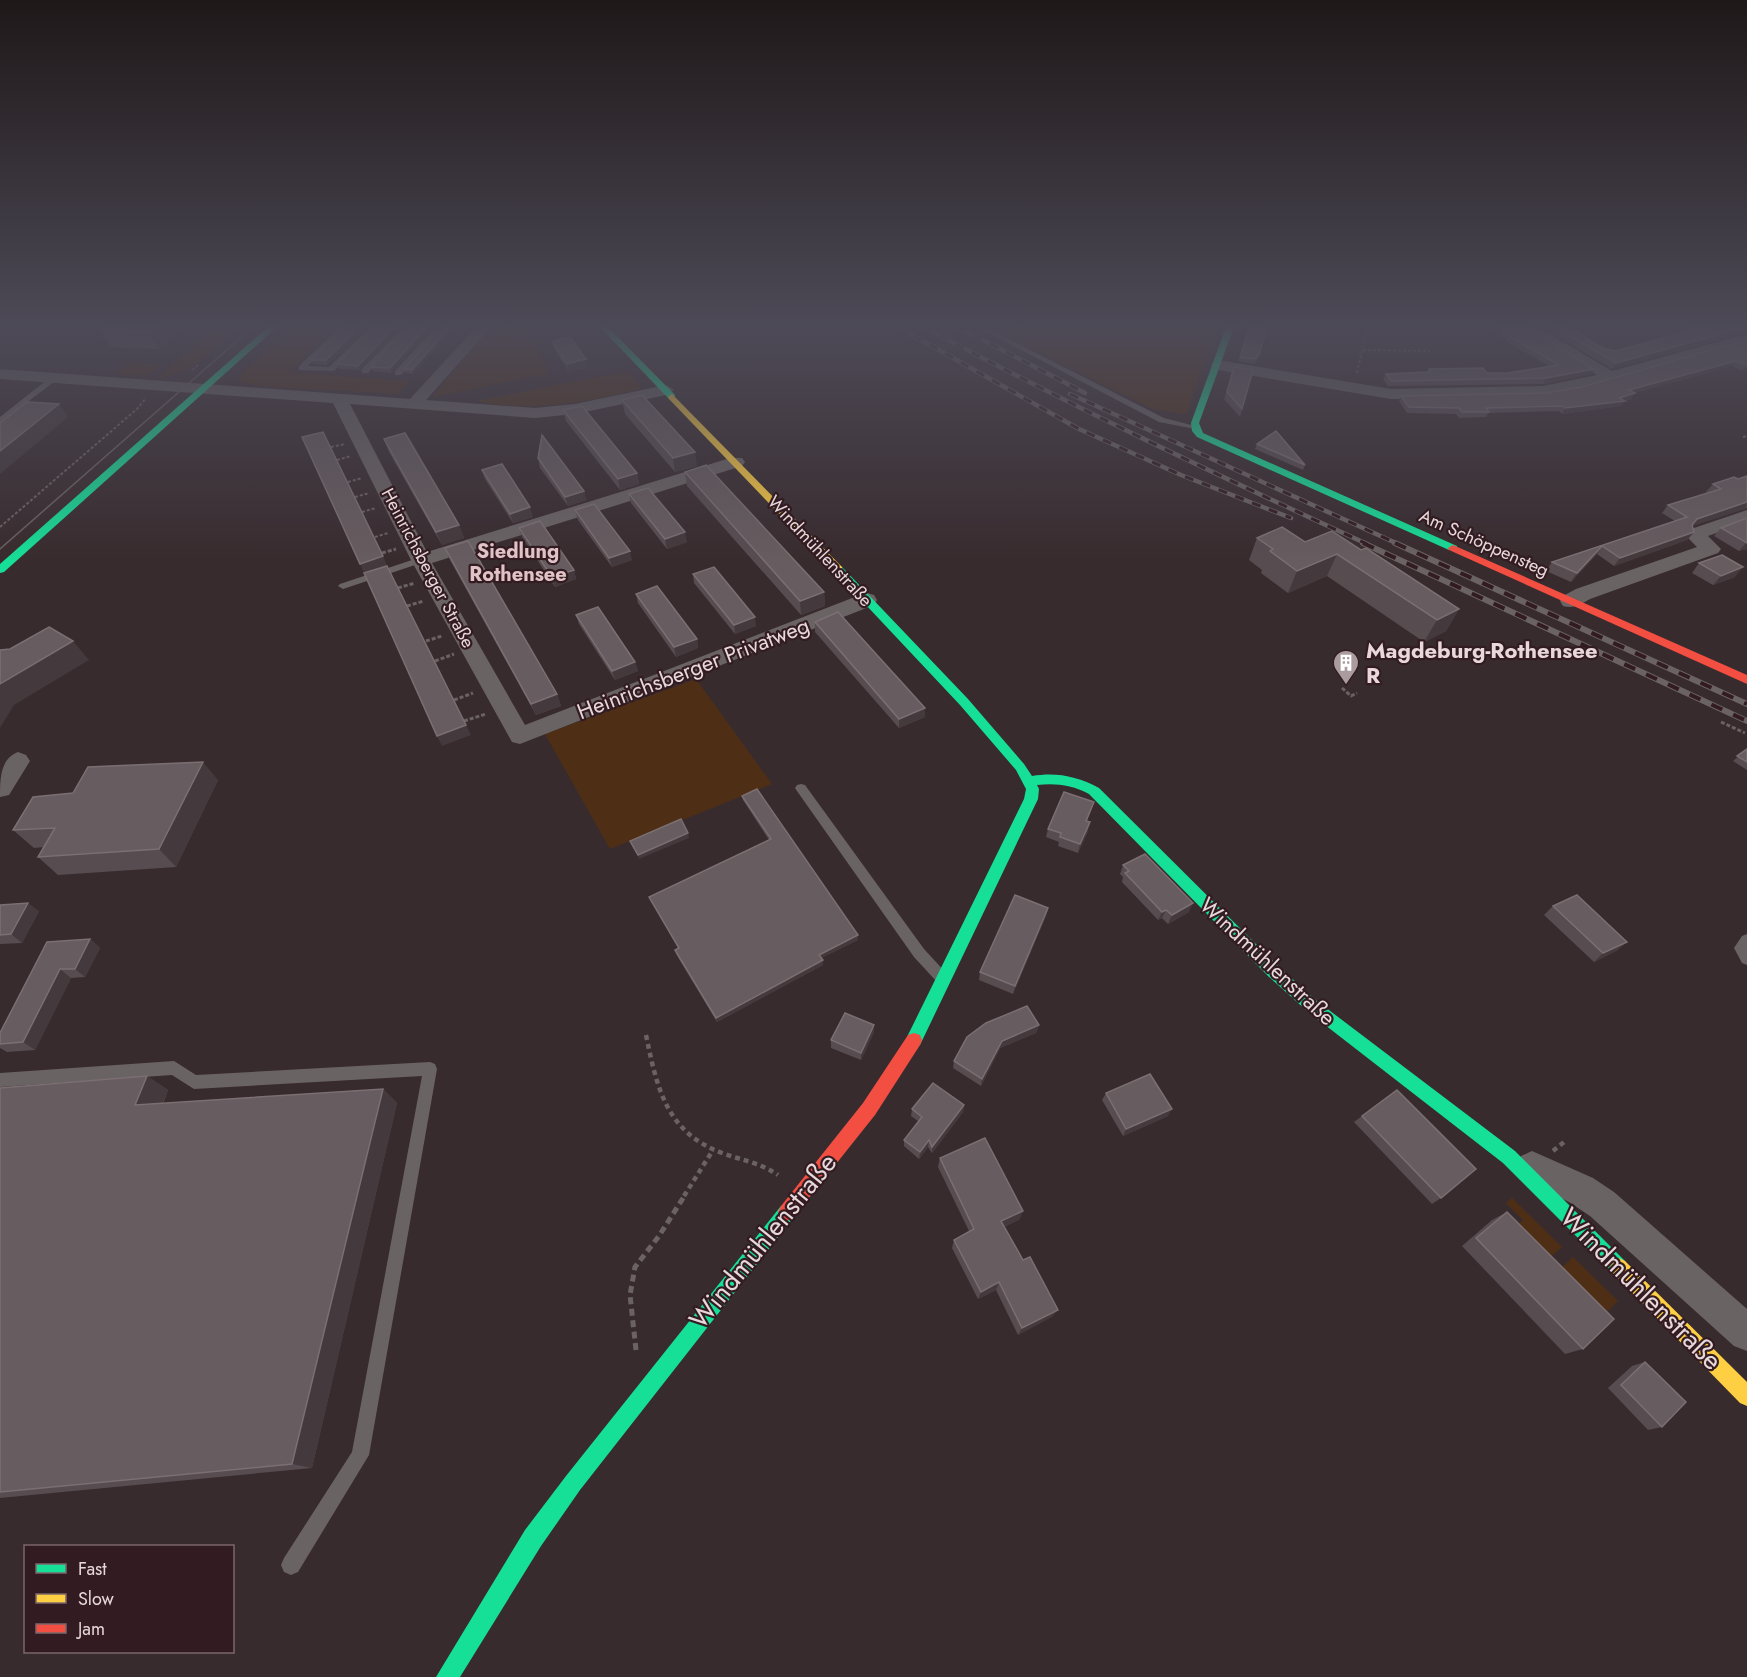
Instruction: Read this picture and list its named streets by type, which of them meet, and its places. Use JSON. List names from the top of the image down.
{
  "streets": {
    "street": [
      "Am Schöppensteg",
      "Windmühlenstraße",
      "Heinrichsberger Straße",
      "Heinrichsberger Privatweg"
    ]
  },
  "crossings": [
    ["Windmühlenstraße", "Heinrichsberger Privatweg"],
    ["Heinrichsberger Straße", "Heinrichsberger Privatweg"]
  ],
  "districts": ["Siedlung Rothensee"],
  "places": {
    "building": ["Magdeburg-Rothensee R"]
  },
  "legend": ["Fast", "Slow", "Jam"]
}
